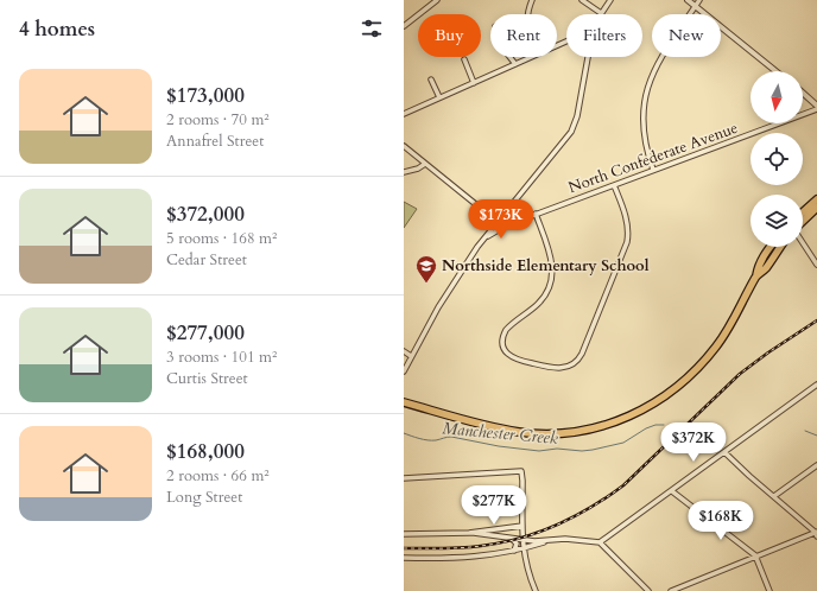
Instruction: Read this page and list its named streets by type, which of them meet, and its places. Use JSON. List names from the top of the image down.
{
  "streets": {
    "street": ["North Confederate Avenue"]
  },
  "water": ["Manchester Creek"],
  "places": {
    "school or university": ["Northside Elementary School"]
  },
  "north": "bottom",
  "page": {
    "heading": "4 homes",
    "chip": [
      "Buy",
      "Rent",
      "Filters",
      "New"
    ],
    "list": [
      {
        "name": "$173,000",
        "note": "2 rooms · 70 m² · Annafrel Street"
      },
      {
        "name": "$372,000",
        "note": "5 rooms · 168 m² · Cedar Street"
      },
      {
        "name": "$277,000",
        "note": "3 rooms · 101 m² · Curtis Street"
      },
      {
        "name": "$168,000",
        "note": "2 rooms · 66 m² · Long Street"
      }
    ],
    "price": [
      "$173K",
      "$372K",
      "$277K",
      "$168K"
    ]
  }
}
